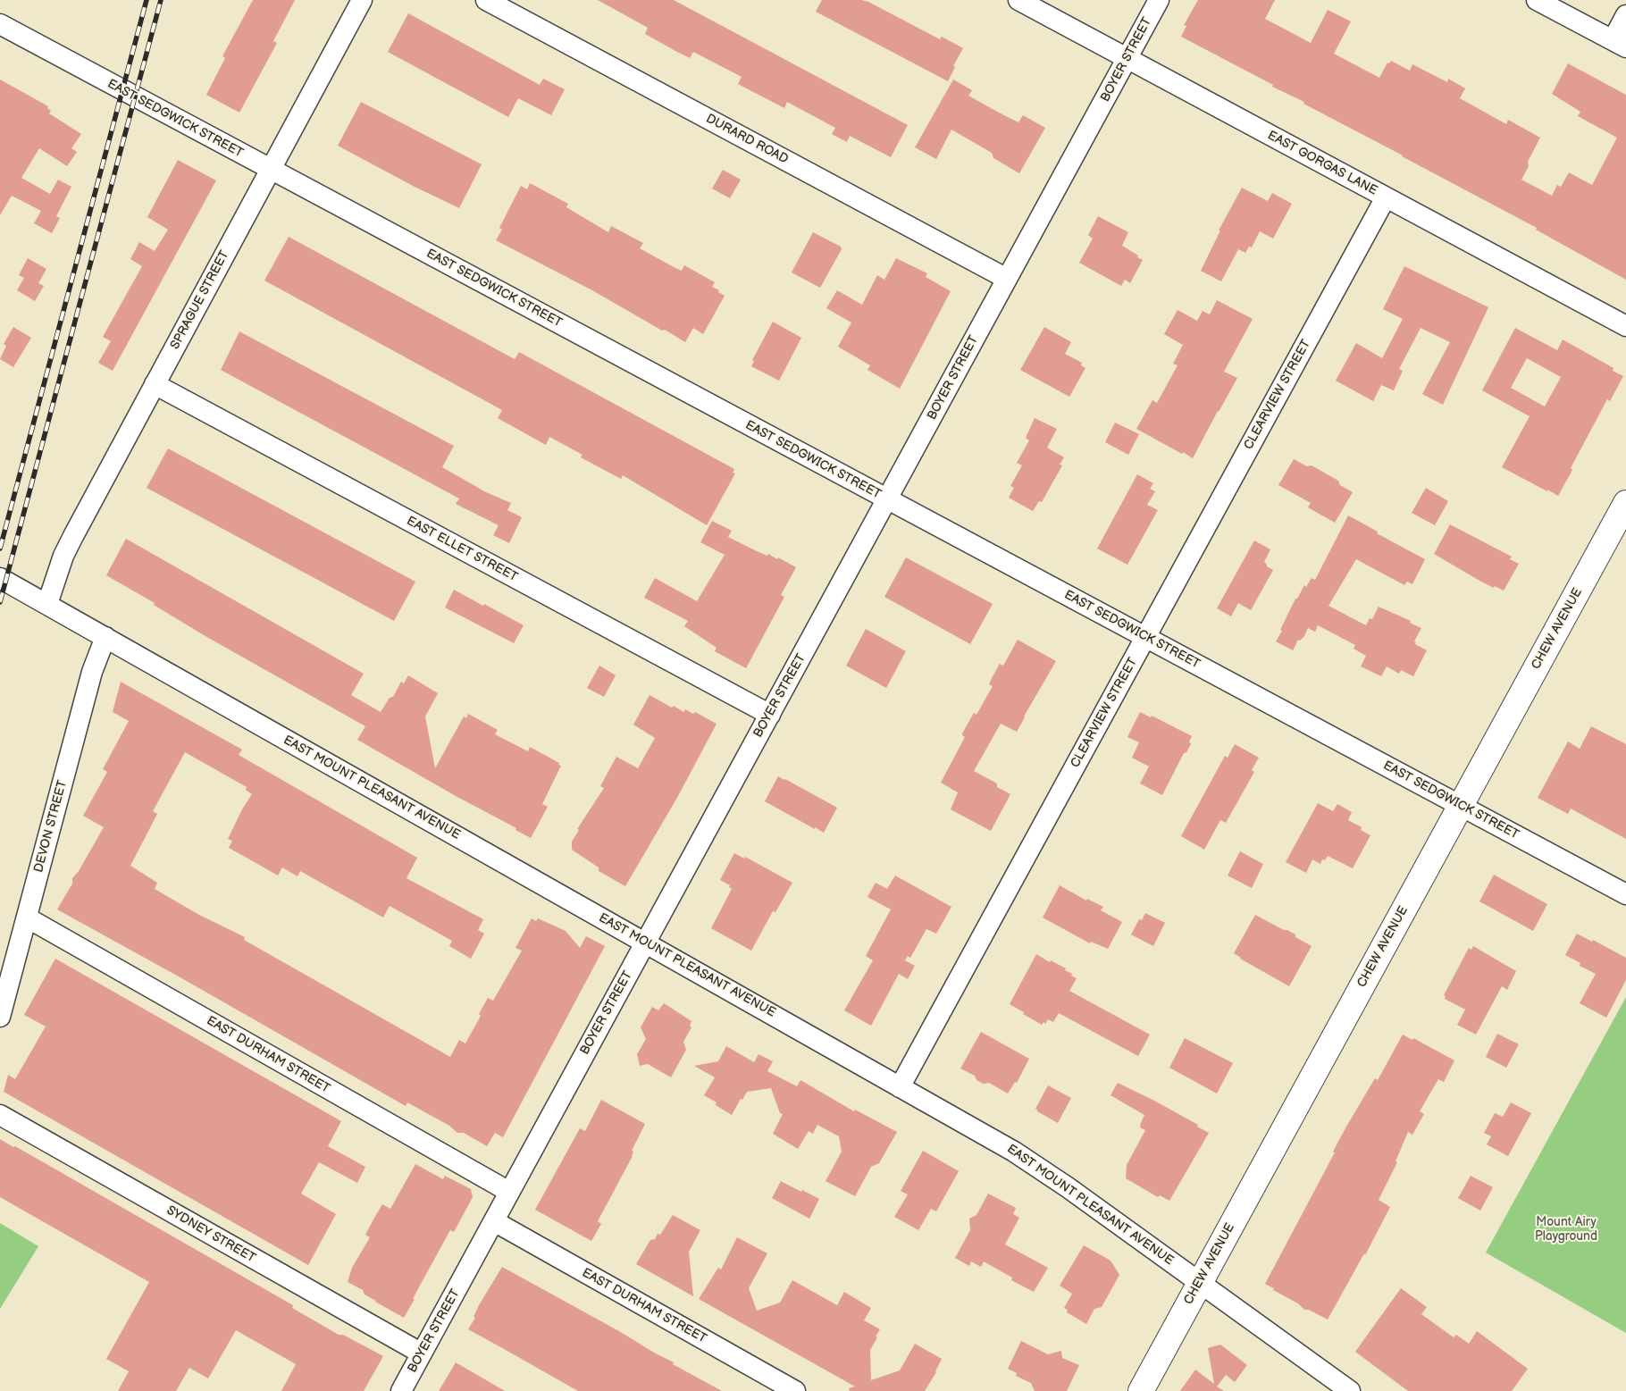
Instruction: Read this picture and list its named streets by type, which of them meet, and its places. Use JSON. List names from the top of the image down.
{
  "streets": {
    "street": [
      "BOYER STREET",
      "EAST SEDGWICK STREET",
      "DURARD ROAD",
      "EAST GORGAS LANE",
      "SPRAGUE STREET",
      "CLEARVIEW STREET",
      "EAST ELLET STREET",
      "CHEW AVENUE",
      "EAST MOUNT PLEASANT AVENUE",
      "DEVON STREET",
      "EAST DURHAM STREET",
      "SYDNEY STREET"
    ]
  },
  "crossings": [
    ["BOYER STREET", "EAST SEDGWICK STREET"],
    ["BOYER STREET", "DURARD ROAD"],
    ["BOYER STREET", "EAST GORGAS LANE"],
    ["BOYER STREET", "EAST ELLET STREET"],
    ["BOYER STREET", "EAST MOUNT PLEASANT AVENUE"],
    ["BOYER STREET", "EAST DURHAM STREET"],
    ["BOYER STREET", "SYDNEY STREET"],
    ["EAST SEDGWICK STREET", "SPRAGUE STREET"],
    ["EAST SEDGWICK STREET", "CLEARVIEW STREET"],
    ["EAST SEDGWICK STREET", "CHEW AVENUE"],
    ["EAST GORGAS LANE", "CLEARVIEW STREET"],
    ["SPRAGUE STREET", "EAST ELLET STREET"],
    ["SPRAGUE STREET", "EAST MOUNT PLEASANT AVENUE"],
    ["CLEARVIEW STREET", "EAST MOUNT PLEASANT AVENUE"],
    ["CHEW AVENUE", "EAST MOUNT PLEASANT AVENUE"],
    ["EAST MOUNT PLEASANT AVENUE", "DEVON STREET"],
    ["DEVON STREET", "EAST DURHAM STREET"]
  ],
  "parks": ["Mount Airy Playground"]
}
